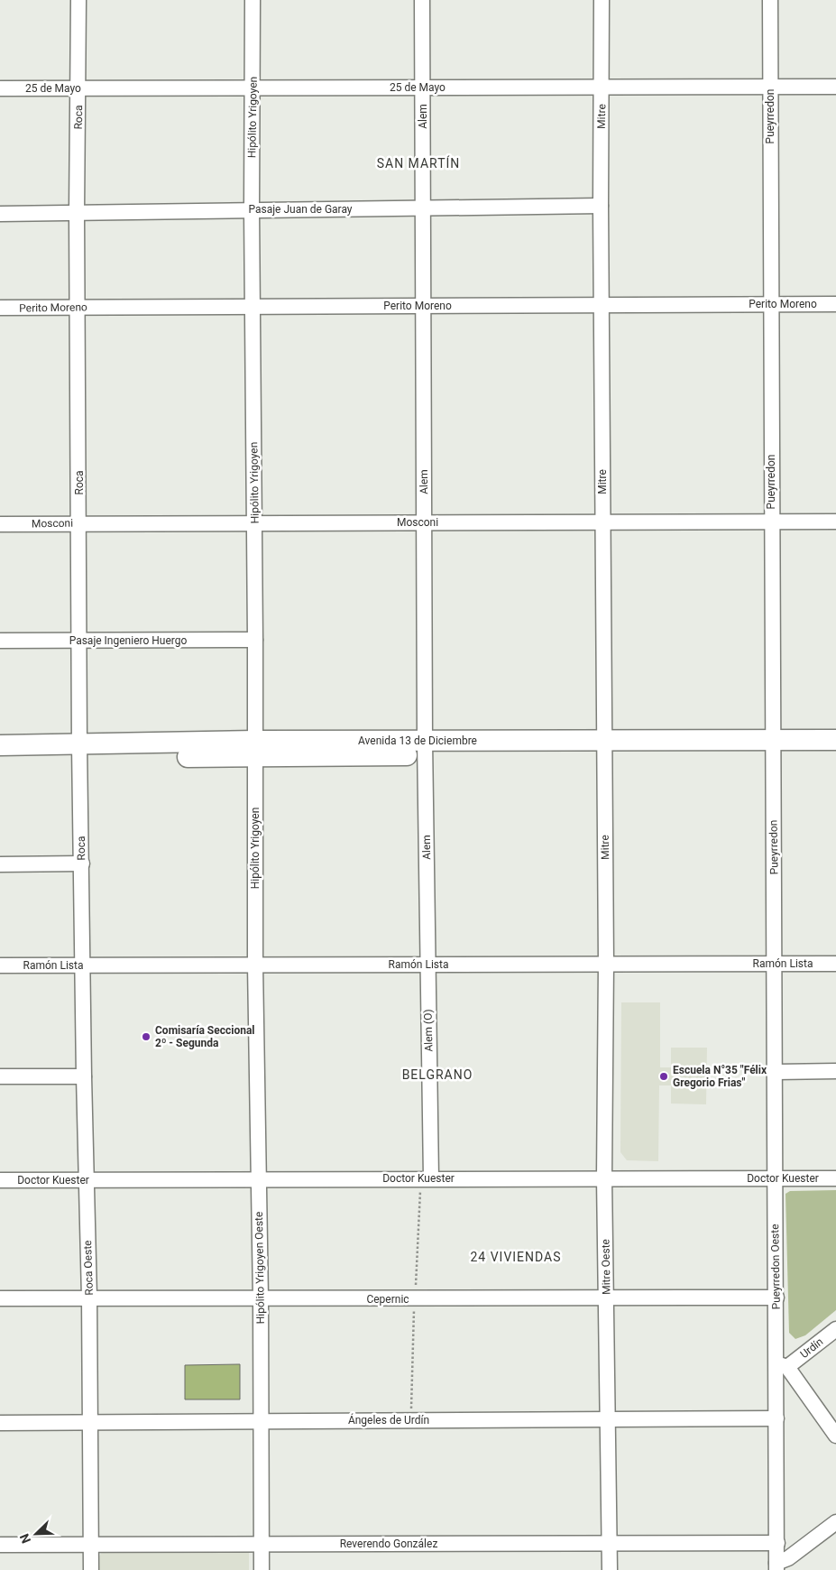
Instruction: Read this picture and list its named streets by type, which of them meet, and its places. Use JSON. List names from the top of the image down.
{
  "streets": {
    "street": [
      "25 de Mayo",
      "Alem",
      "Mitre",
      "Pueyrredon",
      "Roca",
      "Hipólito Yrigoyen",
      "Pasaje Juan de Garay",
      "Perito Moreno",
      "Mosconi",
      "Pasaje Ingeniero Huergo",
      "Avenida 13 de Diciembre",
      "Ramón Lista",
      "Alem (O)",
      "Doctor Kuester",
      "Mitre Oeste",
      "Pueyrredon Oeste",
      "Roca Oeste",
      "Hipólito Yrigoyen Oeste",
      "Cepernic",
      "Urdín",
      "Ángeles de Urdín",
      "Reverendo González"
    ]
  },
  "crossings": [
    ["25 de Mayo", "Alem"],
    ["25 de Mayo", "Mitre"],
    ["25 de Mayo", "Pueyrredon"],
    ["25 de Mayo", "Roca"],
    ["25 de Mayo", "Hipólito Yrigoyen"],
    ["Alem", "Pasaje Juan de Garay"],
    ["Alem", "Perito Moreno"],
    ["Alem", "Mosconi"],
    ["Alem", "Avenida 13 de Diciembre"],
    ["Alem", "Ramón Lista"],
    ["Alem", "Alem (O)"],
    ["Mitre", "Pasaje Juan de Garay"],
    ["Mitre", "Perito Moreno"],
    ["Mitre", "Mosconi"],
    ["Mitre", "Avenida 13 de Diciembre"],
    ["Mitre", "Ramón Lista"],
    ["Mitre", "Mitre Oeste"],
    ["Pueyrredon", "Perito Moreno"],
    ["Pueyrredon", "Mosconi"],
    ["Pueyrredon", "Avenida 13 de Diciembre"],
    ["Pueyrredon", "Ramón Lista"],
    ["Pueyrredon", "Pueyrredon Oeste"],
    ["Roca", "Pasaje Juan de Garay"],
    ["Roca", "Perito Moreno"],
    ["Roca", "Mosconi"],
    ["Roca", "Pasaje Ingeniero Huergo"],
    ["Roca", "Avenida 13 de Diciembre"],
    ["Roca", "Ramón Lista"],
    ["Roca", "Roca Oeste"],
    ["Hipólito Yrigoyen", "Pasaje Juan de Garay"],
    ["Hipólito Yrigoyen", "Perito Moreno"],
    ["Hipólito Yrigoyen", "Mosconi"],
    ["Hipólito Yrigoyen", "Pasaje Ingeniero Huergo"],
    ["Hipólito Yrigoyen", "Avenida 13 de Diciembre"],
    ["Hipólito Yrigoyen", "Ramón Lista"],
    ["Hipólito Yrigoyen", "Hipólito Yrigoyen Oeste"],
    ["Ramón Lista", "Alem (O)"],
    ["Ramón Lista", "Mitre Oeste"],
    ["Ramón Lista", "Pueyrredon Oeste"],
    ["Ramón Lista", "Roca Oeste"],
    ["Ramón Lista", "Hipólito Yrigoyen Oeste"],
    ["Alem (O)", "Doctor Kuester"],
    ["Doctor Kuester", "Mitre Oeste"],
    ["Doctor Kuester", "Pueyrredon Oeste"],
    ["Doctor Kuester", "Roca Oeste"],
    ["Doctor Kuester", "Hipólito Yrigoyen Oeste"],
    ["Mitre Oeste", "Cepernic"],
    ["Mitre Oeste", "Ángeles de Urdín"],
    ["Mitre Oeste", "Reverendo González"],
    ["Pueyrredon Oeste", "Cepernic"],
    ["Pueyrredon Oeste", "Urdín"],
    ["Pueyrredon Oeste", "Ángeles de Urdín"],
    ["Pueyrredon Oeste", "Reverendo González"],
    ["Roca Oeste", "Cepernic"],
    ["Roca Oeste", "Ángeles de Urdín"],
    ["Roca Oeste", "Reverendo González"],
    ["Hipólito Yrigoyen Oeste", "Cepernic"],
    ["Hipólito Yrigoyen Oeste", "Ángeles de Urdín"],
    ["Hipólito Yrigoyen Oeste", "Reverendo González"]
  ],
  "districts": ["SAN MARTÍN", "BELGRANO", "24 VIVIENDAS"],
  "places": ["Comisaría Seccional 2º - Segunda", "Escuela N°35 \"Félix Gregorio Frias\""],
  "north": "bottom left"
}
